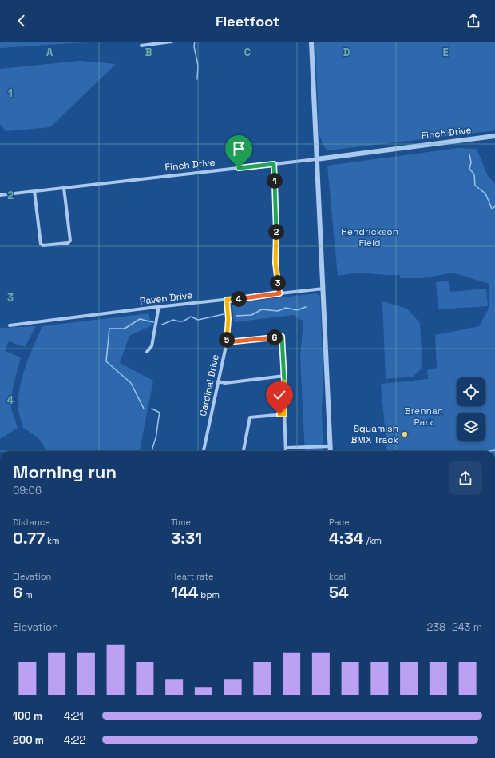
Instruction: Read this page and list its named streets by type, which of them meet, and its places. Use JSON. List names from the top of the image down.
{
  "streets": {
    "street": ["Finch Drive", "Raven Drive", "Cardinal Drive"]
  },
  "crossings": [
    ["Raven Drive", "Cardinal Drive"]
  ],
  "parks": ["Hendrickson Field", "Brennan Park"],
  "places": ["Squamish BMX Track"],
  "page": {
    "header": "Fleetfoot",
    "pins": [
      "1",
      "2",
      "3",
      "4",
      "6",
      "5"
    ],
    "heading": ["Morning run", "09:06"],
    "stats": [
      ["Distance", "0.77 km"],
      ["Time", "3:31"],
      ["Pace", "4:34 /km"],
      ["Elevation", "6 m"],
      ["Heart rate", "144 bpm"],
      ["kcal", "54"]
    ],
    "chart": ["Elevation", "238–243 m"],
    "list": [
      {
        "name": "100 m",
        "note": "4:21"
      },
      {
        "name": "200 m",
        "note": "4:22"
      }
    ]
  },
  "grid": {
    "columns": [
      "A",
      "B",
      "C",
      "D",
      "E"
    ],
    "rows": [
      "1",
      "2",
      "3",
      "4"
    ]
  }
}
